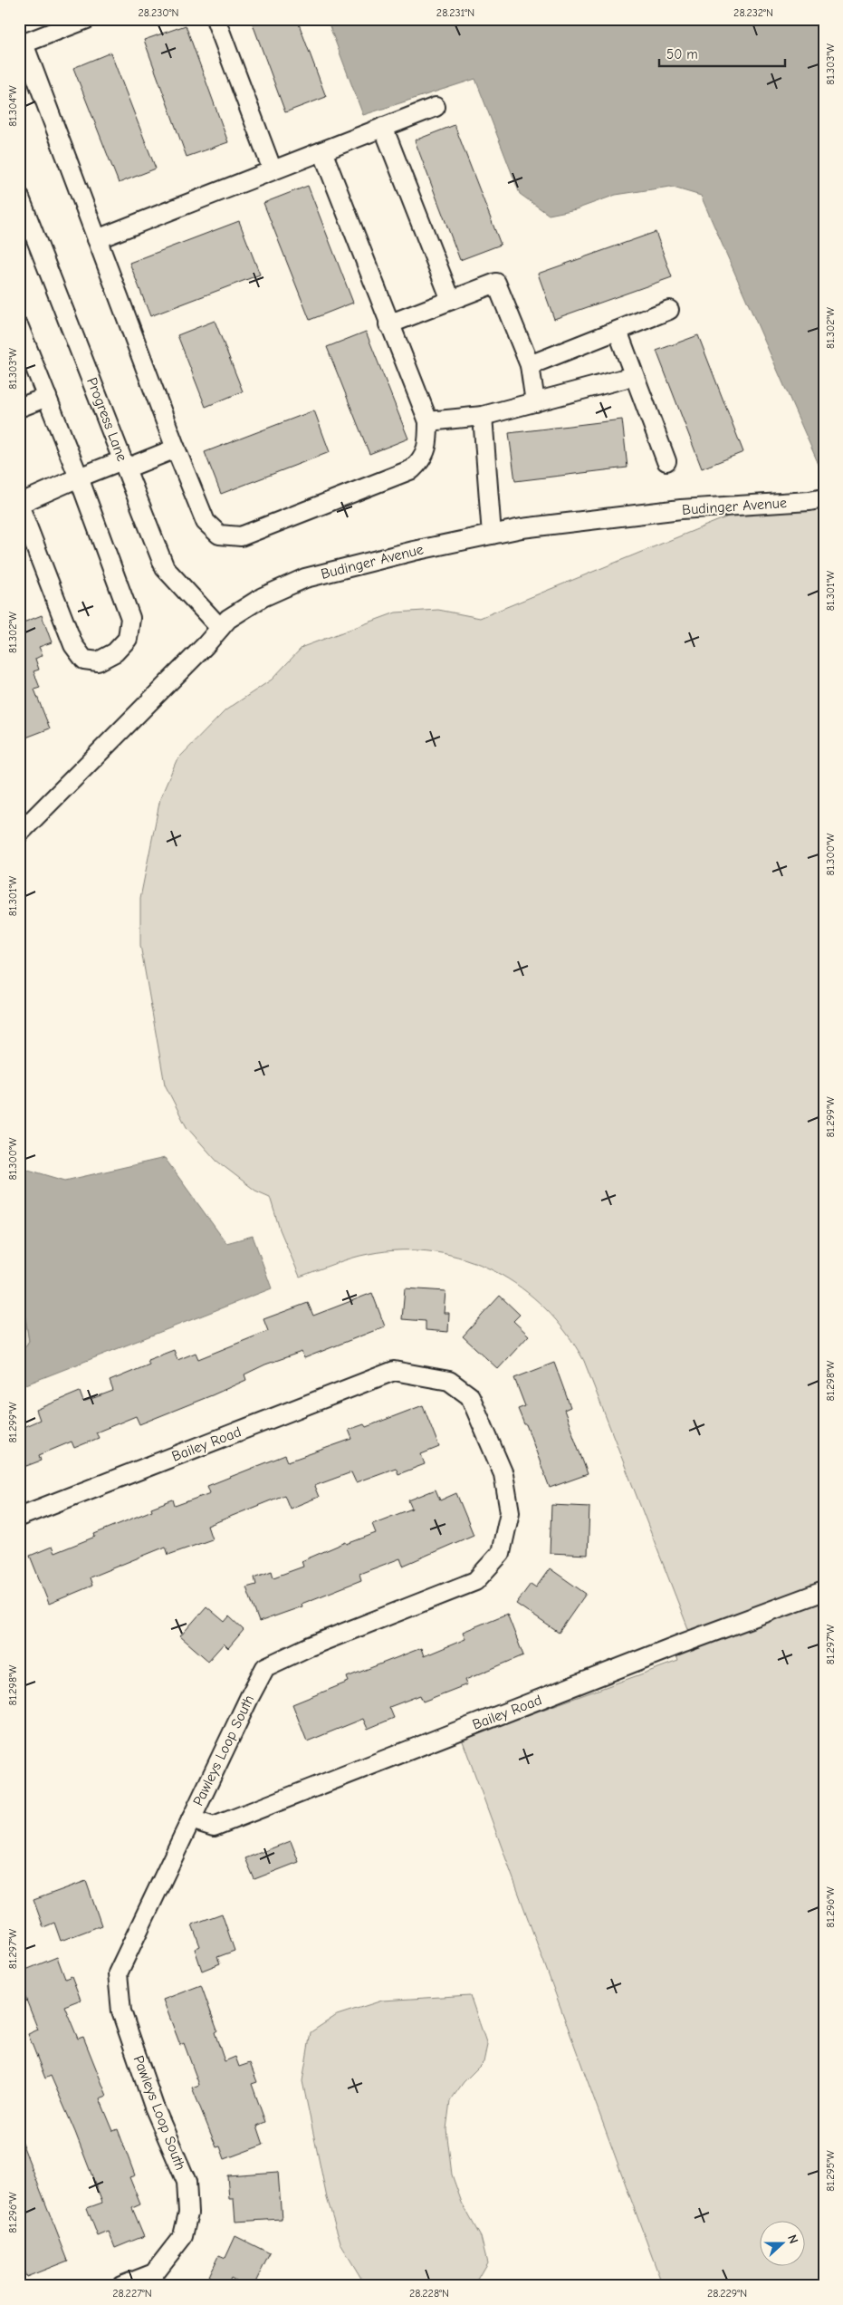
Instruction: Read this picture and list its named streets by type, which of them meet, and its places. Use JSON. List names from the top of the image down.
{
  "streets": {
    "street": [
      "Progress Lane",
      "Budinger Avenue",
      "Bailey Road",
      "Pawleys Loop South"
    ]
  },
  "crossings": [
    ["Progress Lane", "Budinger Avenue"],
    ["Bailey Road", "Pawleys Loop South"]
  ],
  "scale_bar": "50 m",
  "north": "right",
  "coordinates": [
    "28.230°N",
    "28.231°N",
    "28.232°N",
    "81.303°W",
    "81.304°W",
    "81.302°W",
    "81.301°W",
    "81.300°W",
    "81.299°W",
    "81.298°W",
    "81.297°W",
    "81.296°W",
    "81.295°W",
    "28.227°N",
    "28.228°N",
    "28.229°N"
  ]
}
